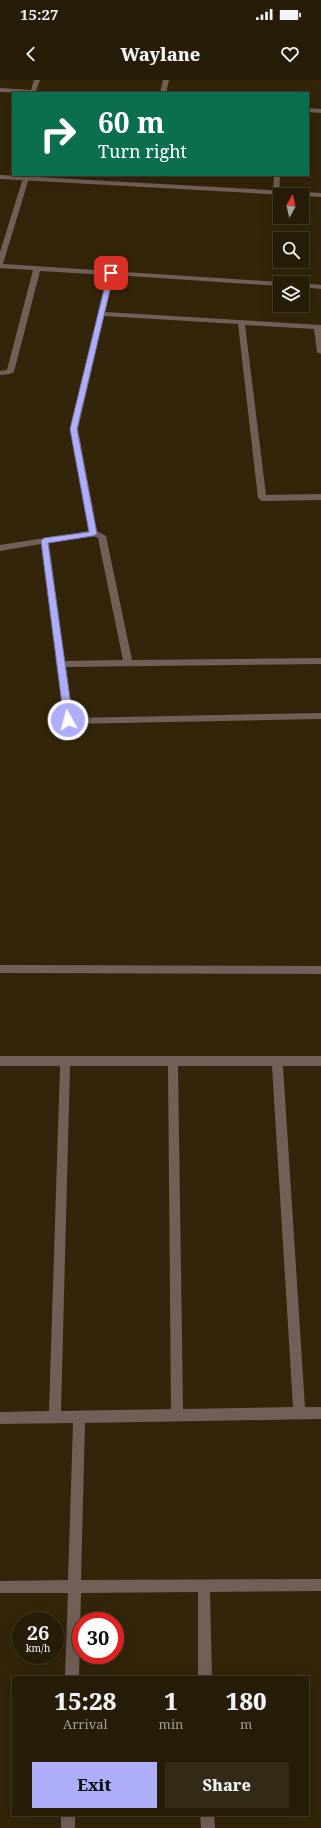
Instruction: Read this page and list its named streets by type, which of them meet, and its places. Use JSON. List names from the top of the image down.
{
  "north": "top",
  "page": {
    "status": "15:27",
    "header": "Waylane",
    "turn": ["60 m", "Turn right"],
    "speed": "26 km/h",
    "limit": "30",
    "eta": [
      "15:28",
      "Arrival",
      "1",
      "min",
      "180",
      "m"
    ],
    "buttons": ["Exit", "Share"]
  }
}
